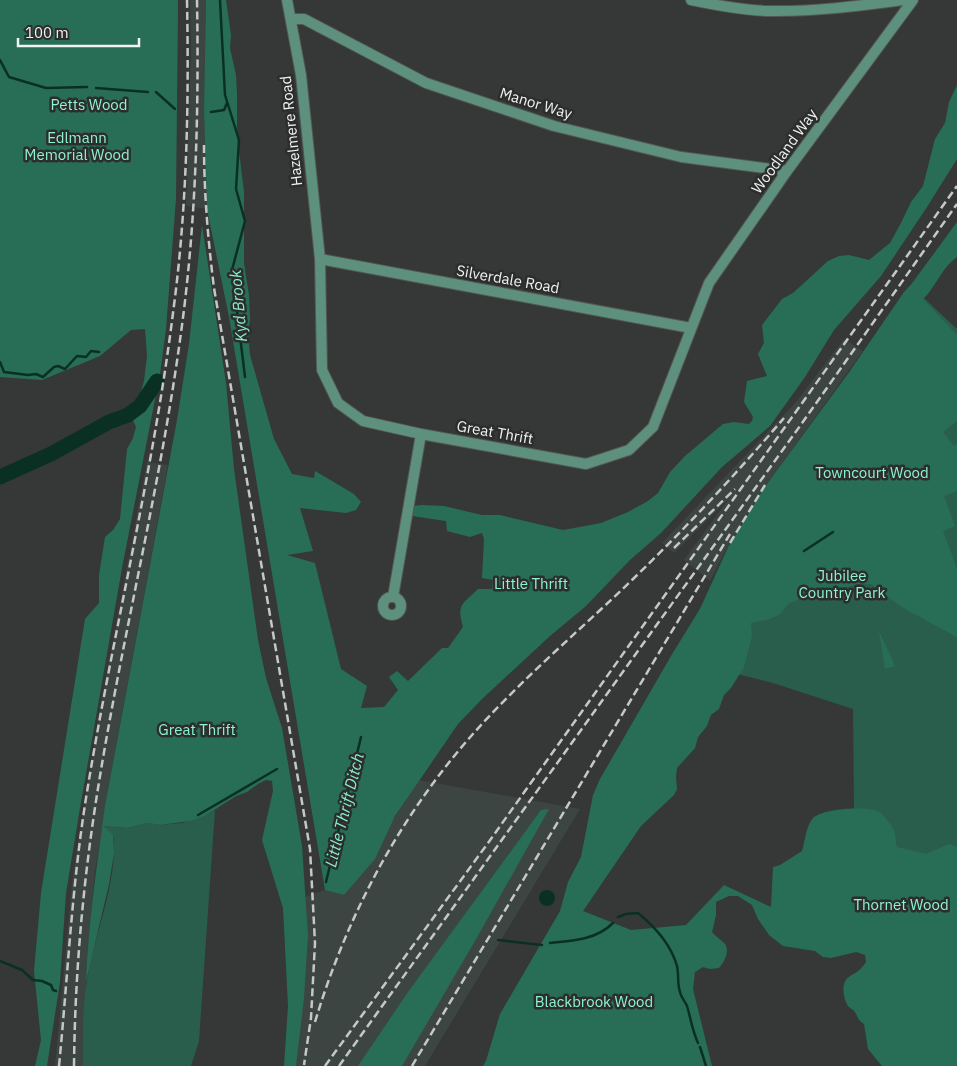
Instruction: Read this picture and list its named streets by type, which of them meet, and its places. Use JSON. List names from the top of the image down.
{
  "streets": {
    "street": [
      "Manor Way",
      "Hazelmere Road",
      "Woodland Way",
      "Silverdale Road",
      "Great Thrift"
    ]
  },
  "crossings": [
    ["Manor Way", "Hazelmere Road"],
    ["Manor Way", "Woodland Way"],
    ["Hazelmere Road", "Silverdale Road"],
    ["Hazelmere Road", "Great Thrift"],
    ["Woodland Way", "Silverdale Road"],
    ["Woodland Way", "Great Thrift"],
    ["Silverdale Road", "Great Thrift"]
  ],
  "water": ["Kyd Brook", "Little Thrift Ditch"],
  "parks": [
    "Petts Wood",
    "Edlmann Memorial Wood",
    "Towncourt Wood",
    "Jubilee Country Park",
    "Little Thrift",
    "Great Thrift",
    "Thornet Wood",
    "Blackbrook Wood"
  ],
  "scale_bar": "100 m"
}
